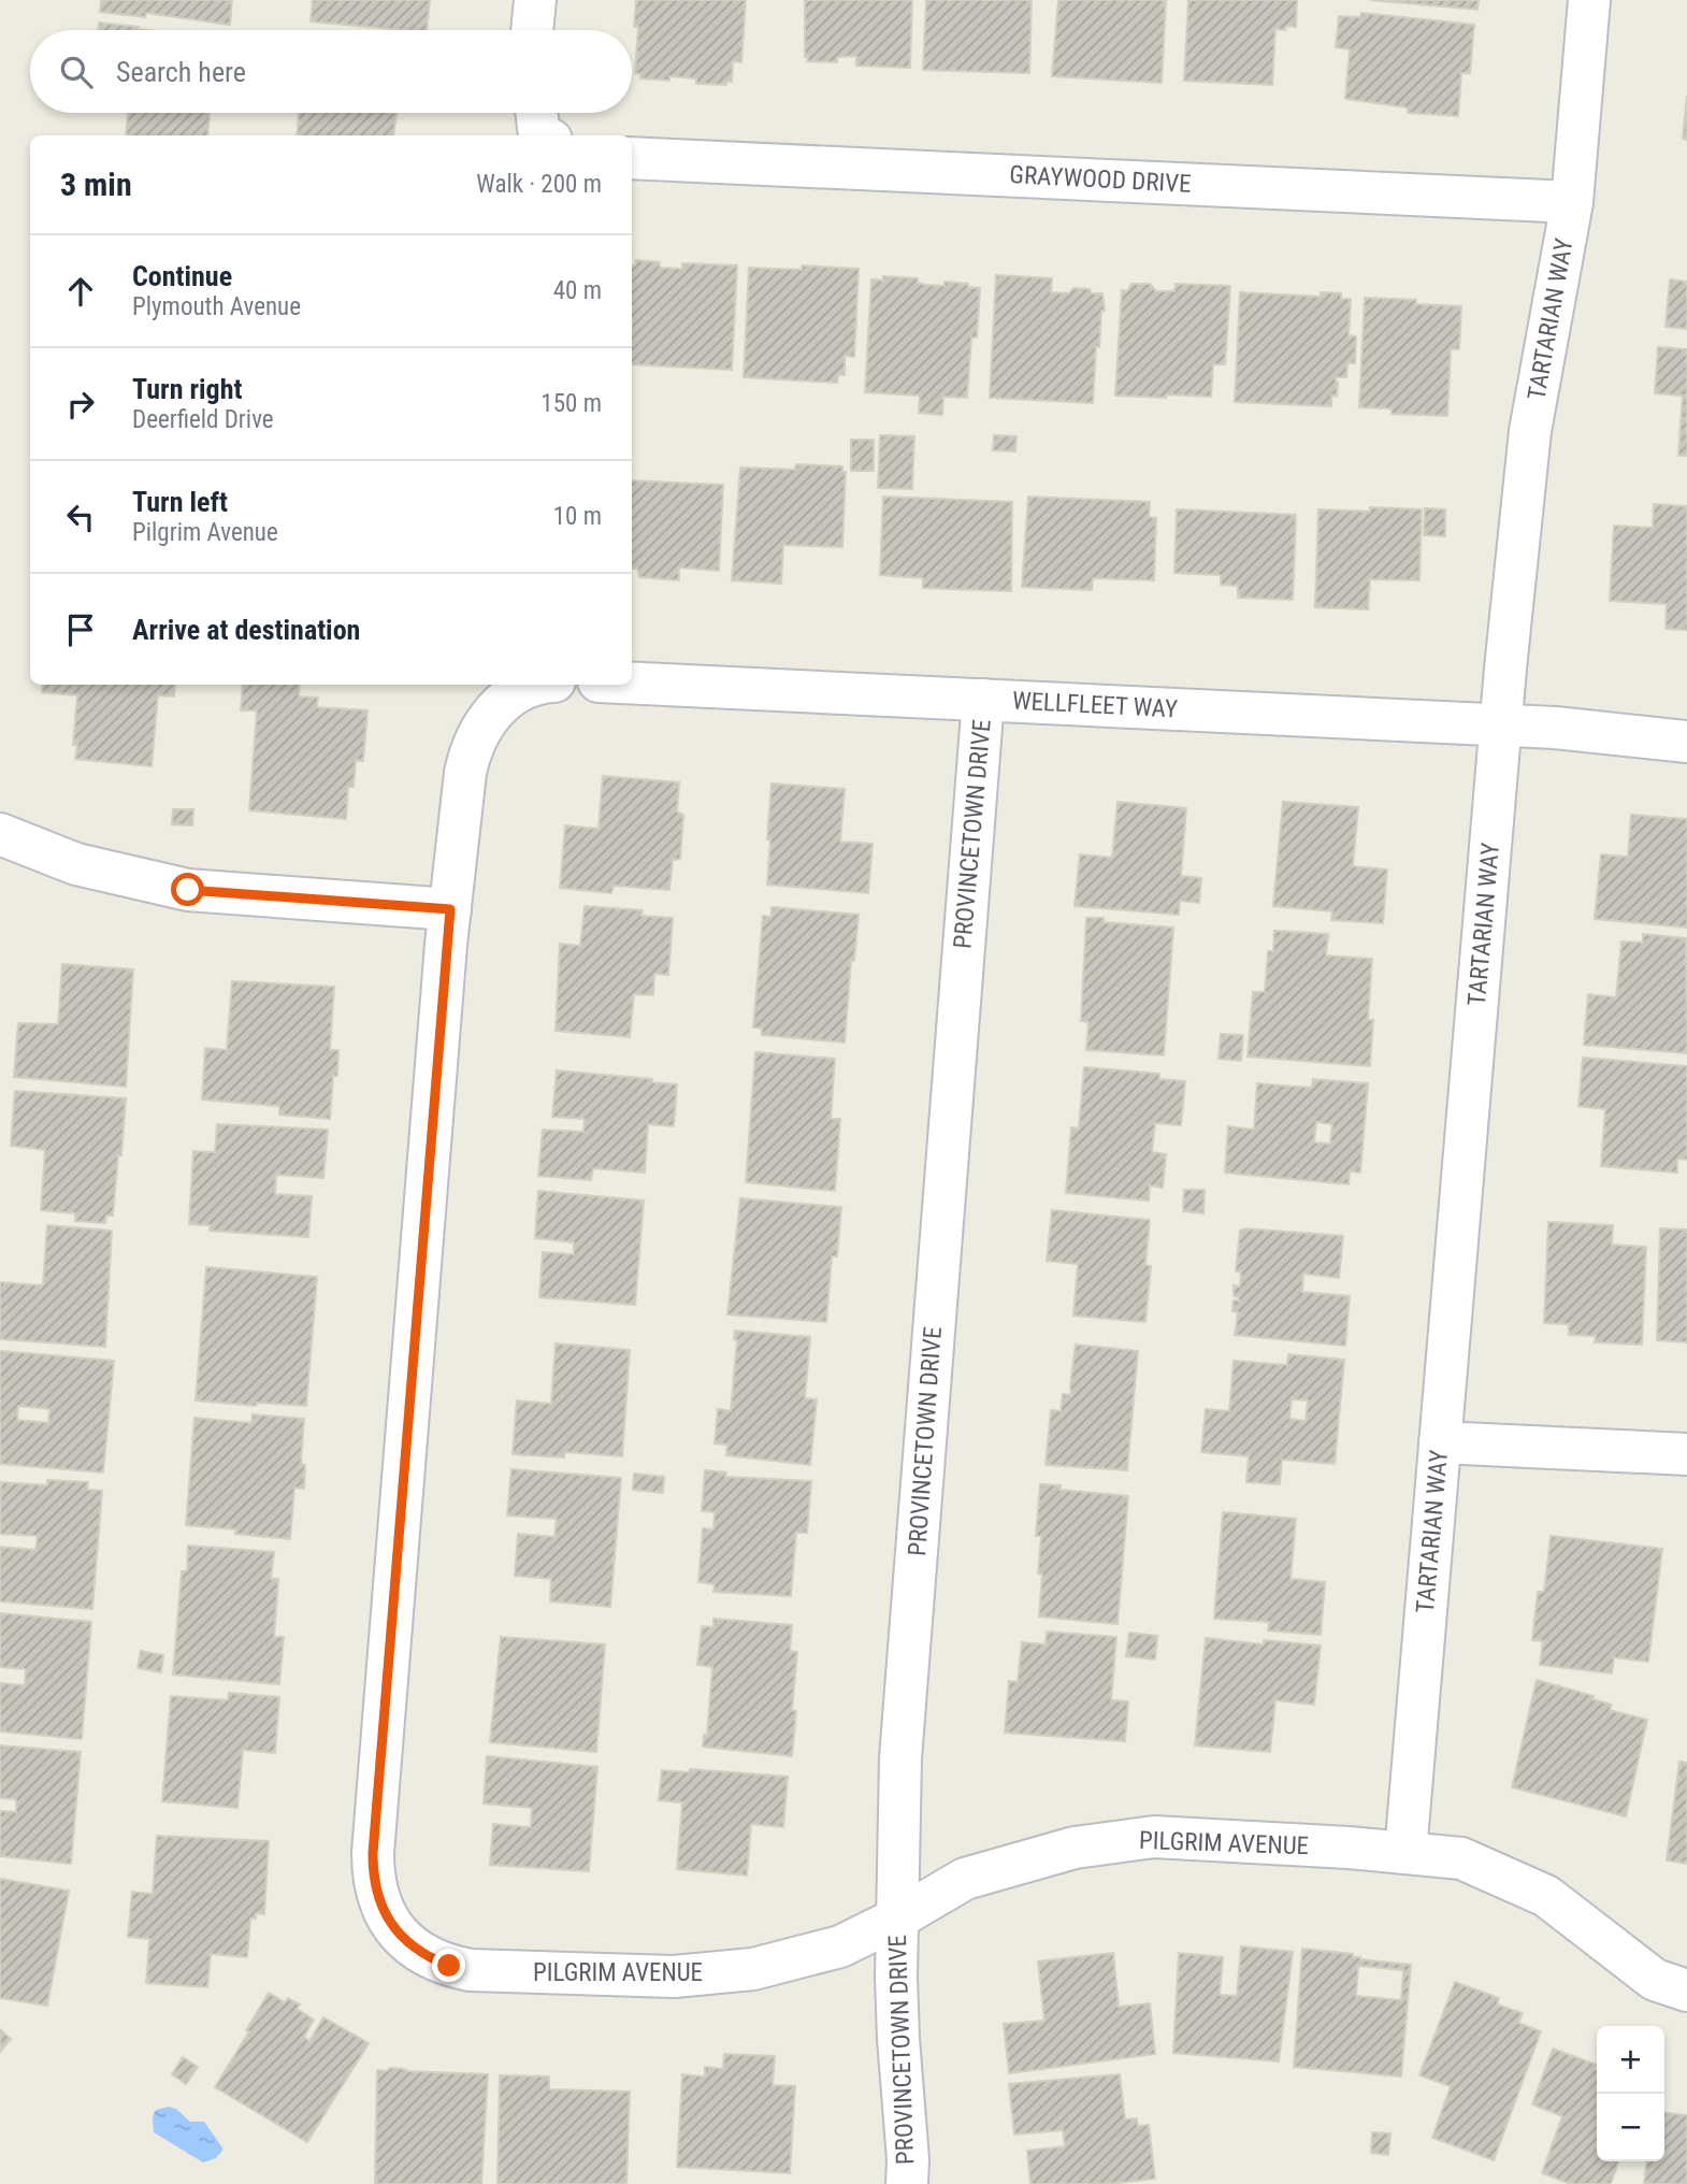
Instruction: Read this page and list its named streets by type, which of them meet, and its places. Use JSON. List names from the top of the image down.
{
  "streets": {
    "street": [
      "GRAYWOOD DRIVE",
      "TARTARIAN WAY",
      "WELLFLEET WAY",
      "PROVINCETOWN DRIVE",
      "PILGRIM AVENUE"
    ]
  },
  "crossings": [
    ["GRAYWOOD DRIVE", "TARTARIAN WAY"],
    ["TARTARIAN WAY", "WELLFLEET WAY"],
    ["TARTARIAN WAY", "PILGRIM AVENUE"],
    ["WELLFLEET WAY", "PROVINCETOWN DRIVE"],
    ["PROVINCETOWN DRIVE", "PILGRIM AVENUE"]
  ],
  "page": {
    "search": "Search here",
    "heading": ["3 min", "Walk · 200 m"],
    "list": [
      ["Continue", "Plymouth Avenue", "40 m"],
      ["Turn right", "Deerfield Drive", "150 m"],
      ["Turn left", "Pilgrim Avenue", "10 m"],
      "Arrive at destination"
    ],
    "map_buttons": ["+", "−"]
  }
}
